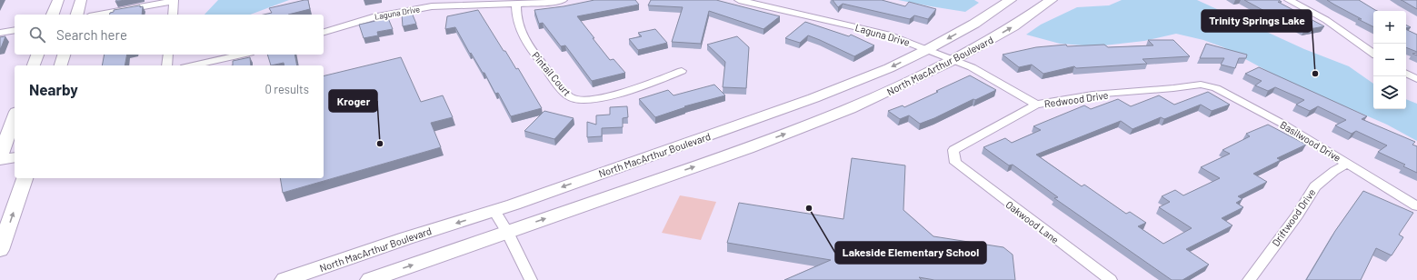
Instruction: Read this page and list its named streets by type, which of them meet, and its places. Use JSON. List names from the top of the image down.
{
  "streets": {
    "main road": ["North MacArthur Boulevard"],
    "street": [
      "Laguna Drive",
      "Pintail Court",
      "Redwood Drive",
      "Basilwood Drive",
      "Driftwood Drive",
      "Oakwood Lane"
    ]
  },
  "crossings": [
    ["Laguna Drive", "North MacArthur Boulevard"],
    ["Laguna Drive", "Pintail Court"],
    ["Laguna Drive", "Redwood Drive"],
    ["Redwood Drive", "Basilwood Drive"],
    ["Redwood Drive", "Oakwood Lane"],
    ["Basilwood Drive", "Driftwood Drive"]
  ],
  "places": ["Trinity Springs Lake", "Kroger", "Lakeside Elementary School"],
  "page": {
    "map_buttons": ["+", "−"],
    "search": "Search here",
    "heading": ["Nearby", "0 results"]
  }
}
